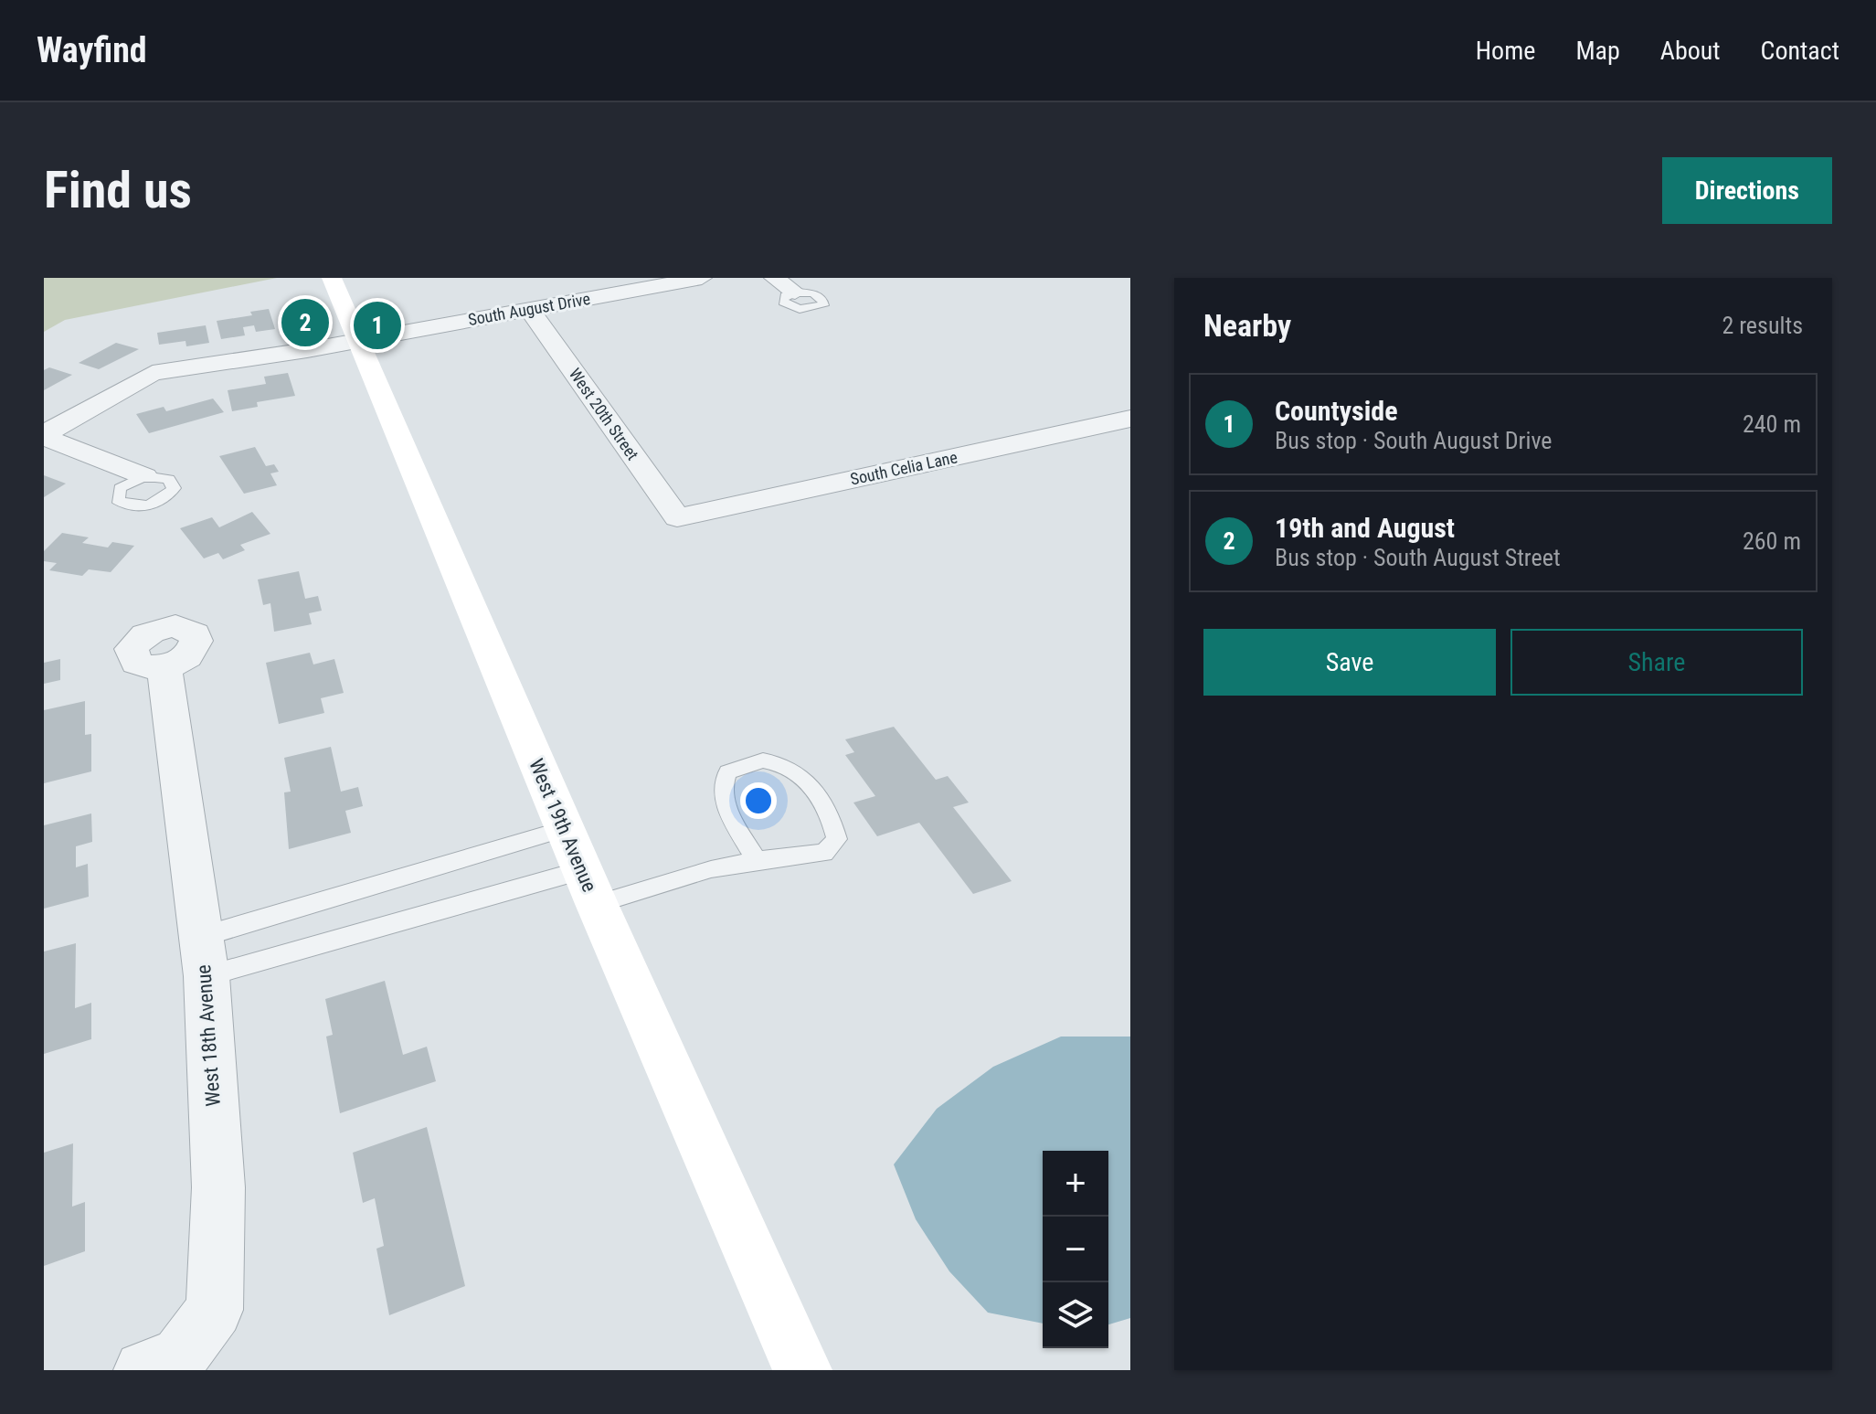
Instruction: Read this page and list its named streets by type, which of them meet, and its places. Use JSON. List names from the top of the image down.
{
  "streets": {
    "street": [
      "South August Drive",
      "West 20th Street",
      "South Celia Lane",
      "West 19th Avenue",
      "West 18th Avenue"
    ]
  },
  "crossings": [
    ["South August Drive", "West 20th Street"],
    ["South August Drive", "West 19th Avenue"],
    ["West 20th Street", "South Celia Lane"]
  ],
  "page": {
    "header": "Wayfind",
    "nav": [
      "Home",
      "Map",
      "About",
      "Contact"
    ],
    "buttons": [
      "Directions",
      ["Save", "Share"]
    ],
    "title": "Find us",
    "heading": ["Nearby", "2 results"],
    "pins": ["2", "1"],
    "list": [
      {
        "mark": "1",
        "name": "Countyside",
        "note": "Bus stop · South August Drive",
        "value": "240 m"
      },
      {
        "mark": "2",
        "name": "19th and August",
        "note": "Bus stop · South August Street",
        "value": "260 m"
      }
    ],
    "map_buttons": ["+", "−"]
  }
}
